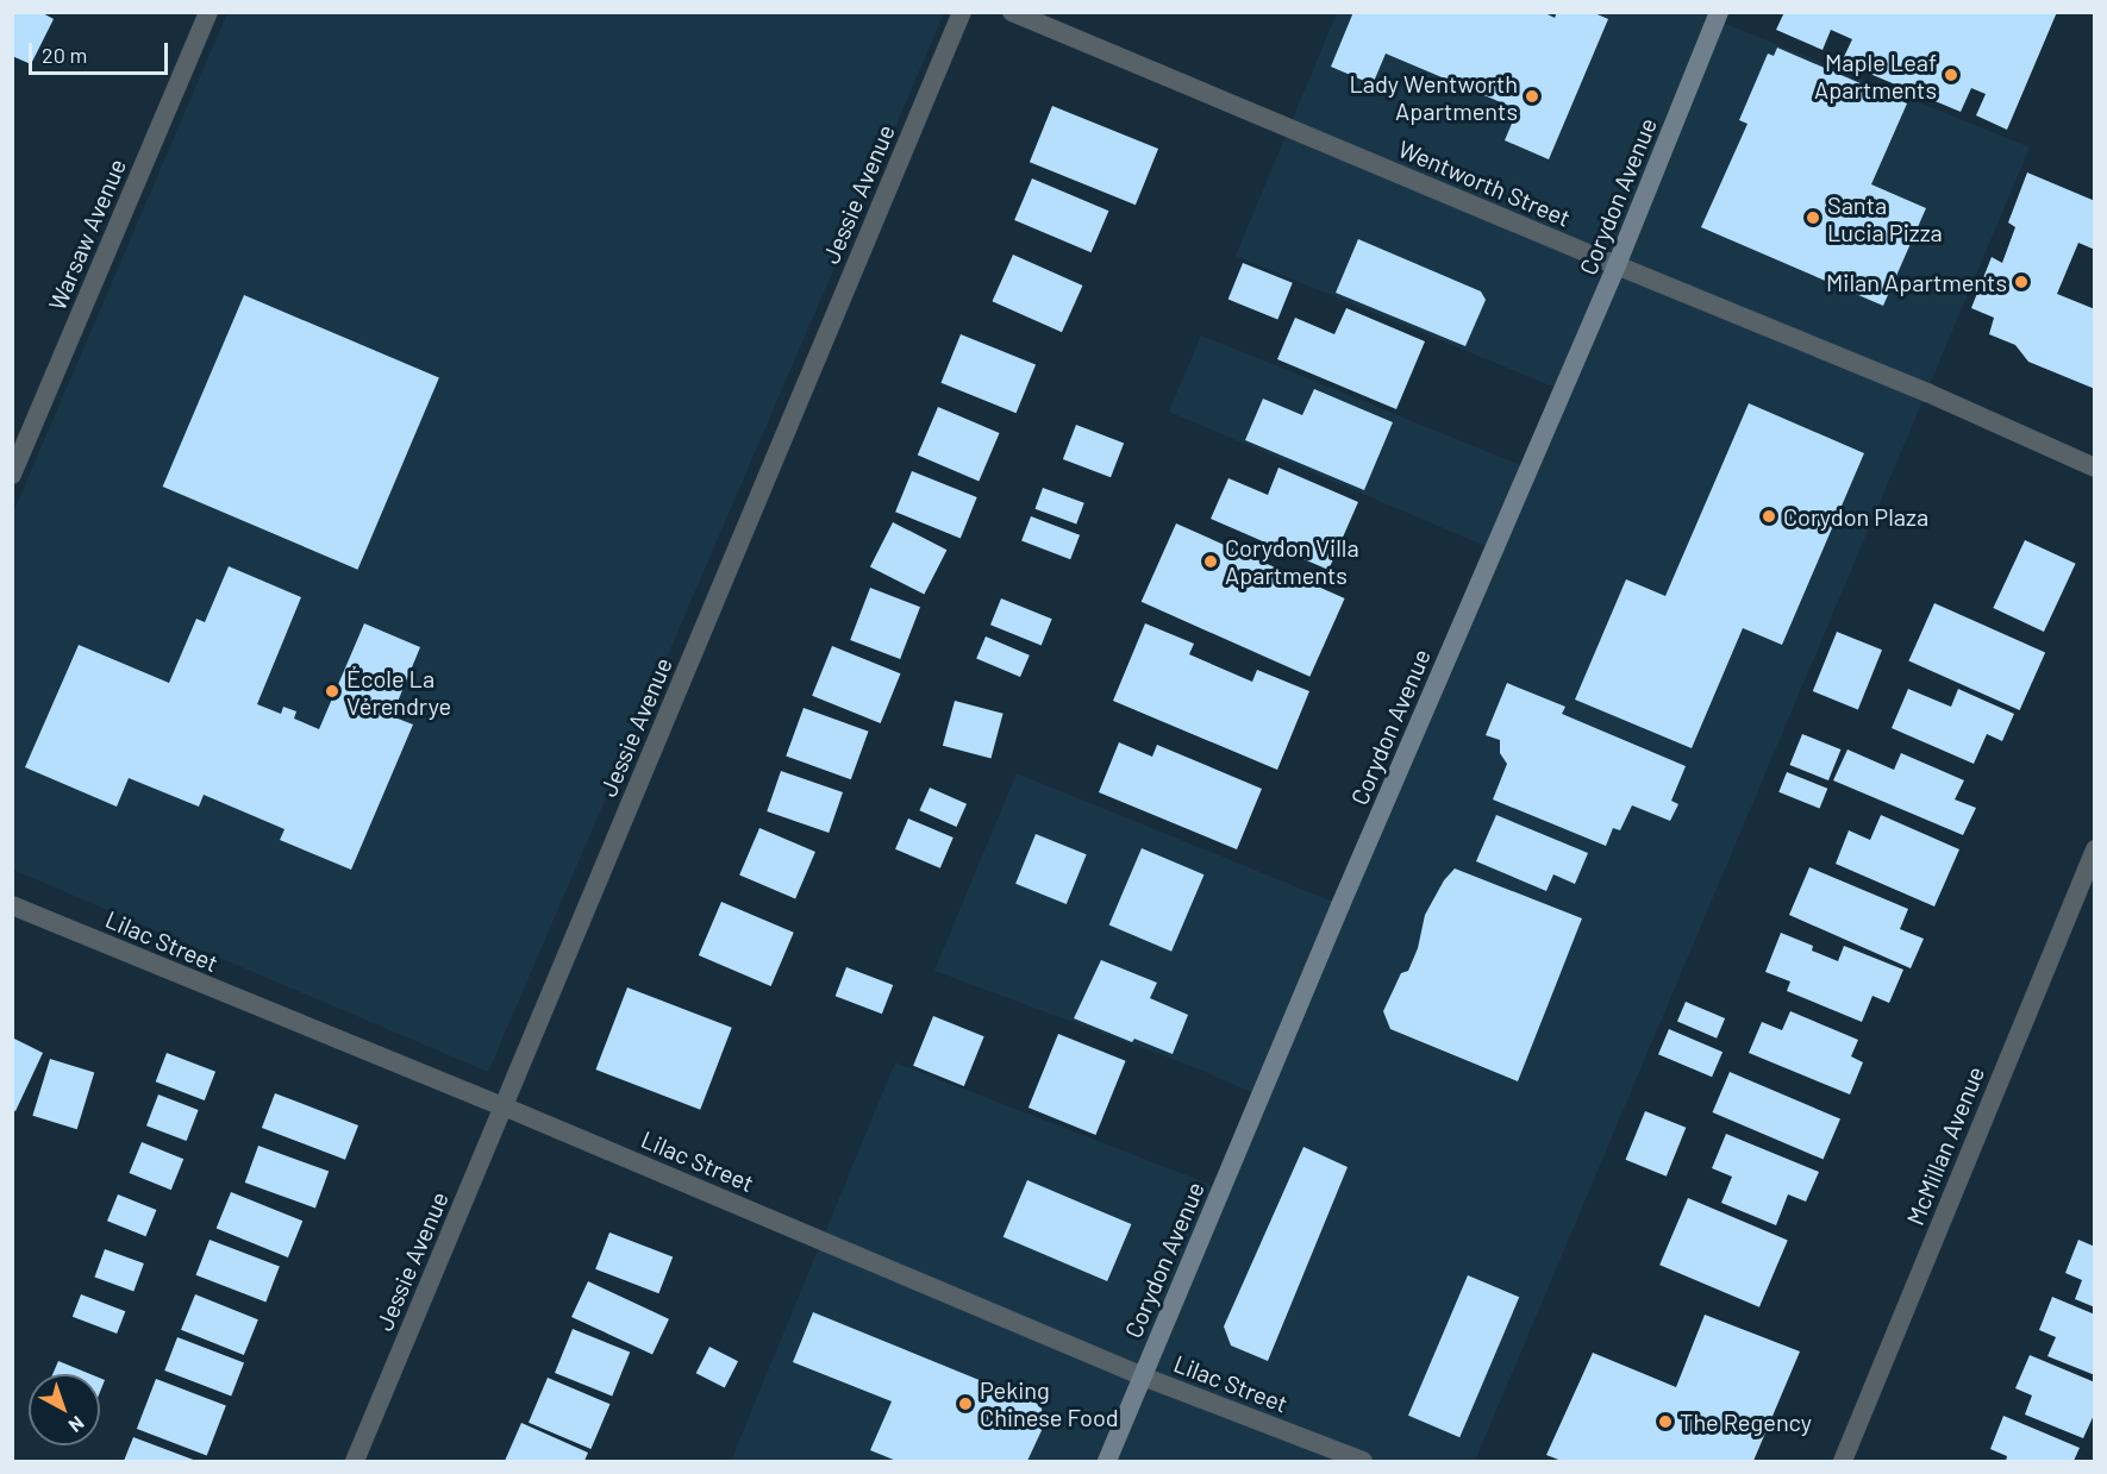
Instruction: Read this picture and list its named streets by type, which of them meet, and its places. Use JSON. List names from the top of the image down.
{
  "streets": {
    "main road": ["Corydon Avenue"],
    "street": [
      "Wentworth Street",
      "Jessie Avenue",
      "Warsaw Avenue",
      "Lilac Street",
      "McMillan Avenue"
    ]
  },
  "crossings": [
    ["Wentworth Street", "Corydon Avenue"],
    ["Jessie Avenue", "Lilac Street"],
    ["Corydon Avenue", "Lilac Street"]
  ],
  "places": [
    "Maple Leaf Apartments",
    "Lady Wentworth Apartments",
    "Santa Lucia Pizza",
    "Milan Apartments",
    "Corydon Plaza",
    "Corydon Villa Apartments",
    "École La Vérendrye",
    "Peking Chinese Food",
    "The Regency"
  ],
  "scale_bar": "20 m",
  "north": "bottom right"
}
